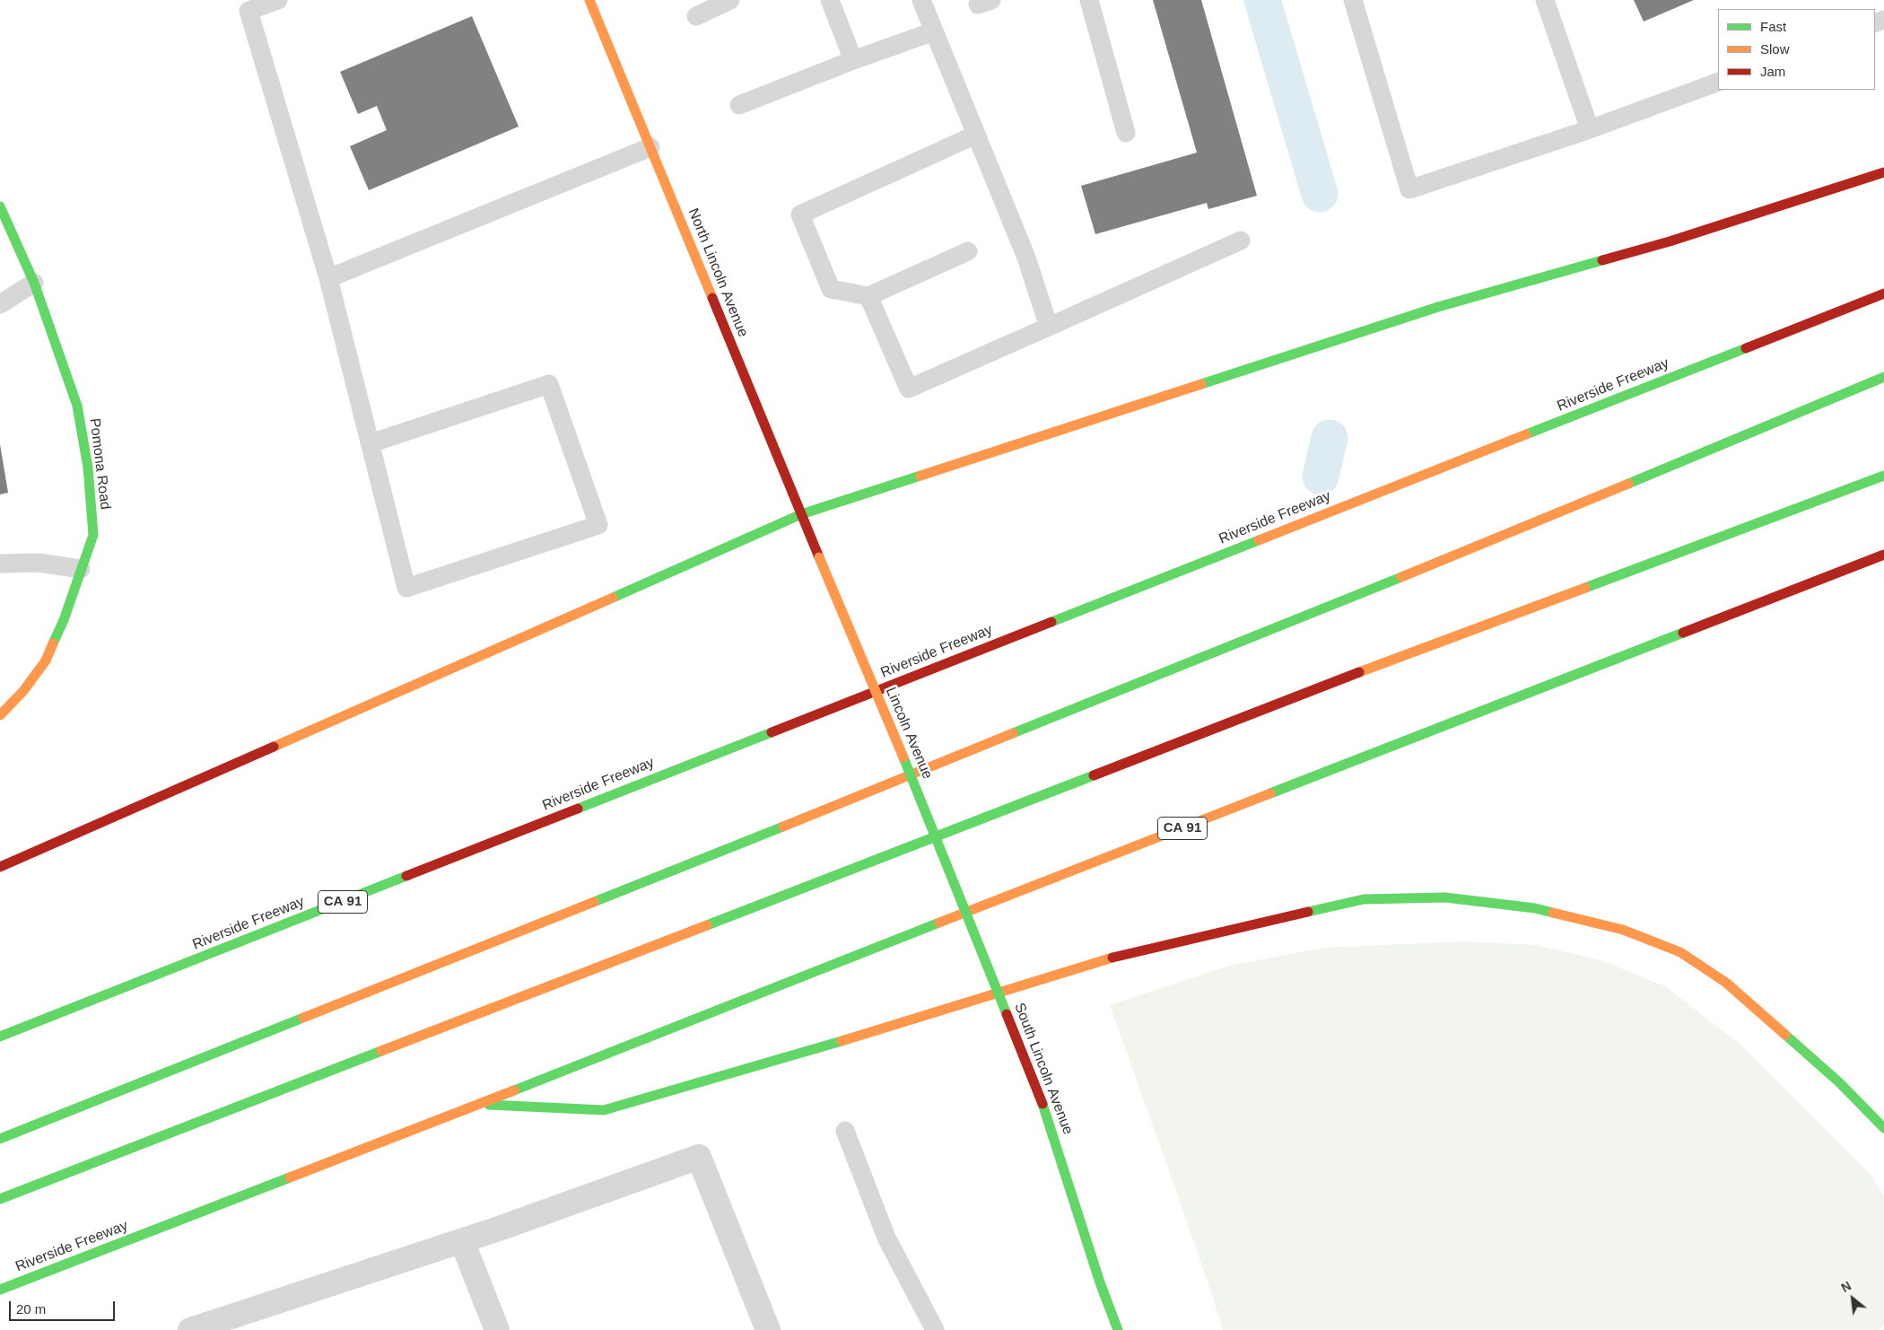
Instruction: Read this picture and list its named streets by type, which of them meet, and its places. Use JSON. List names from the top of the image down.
{
  "streets": {
    "main road": [
      "North Lincoln Avenue",
      "Riverside Freeway",
      "Pomona Road",
      "Lincoln Avenue",
      "CA 91",
      "South Lincoln Avenue"
    ]
  },
  "crossings": [
    ["North Lincoln Avenue", "Lincoln Avenue"],
    ["Lincoln Avenue", "South Lincoln Avenue"]
  ],
  "legend": ["Fast", "Slow", "Jam"],
  "scale_bar": "20 m",
  "north": "top left"
}
